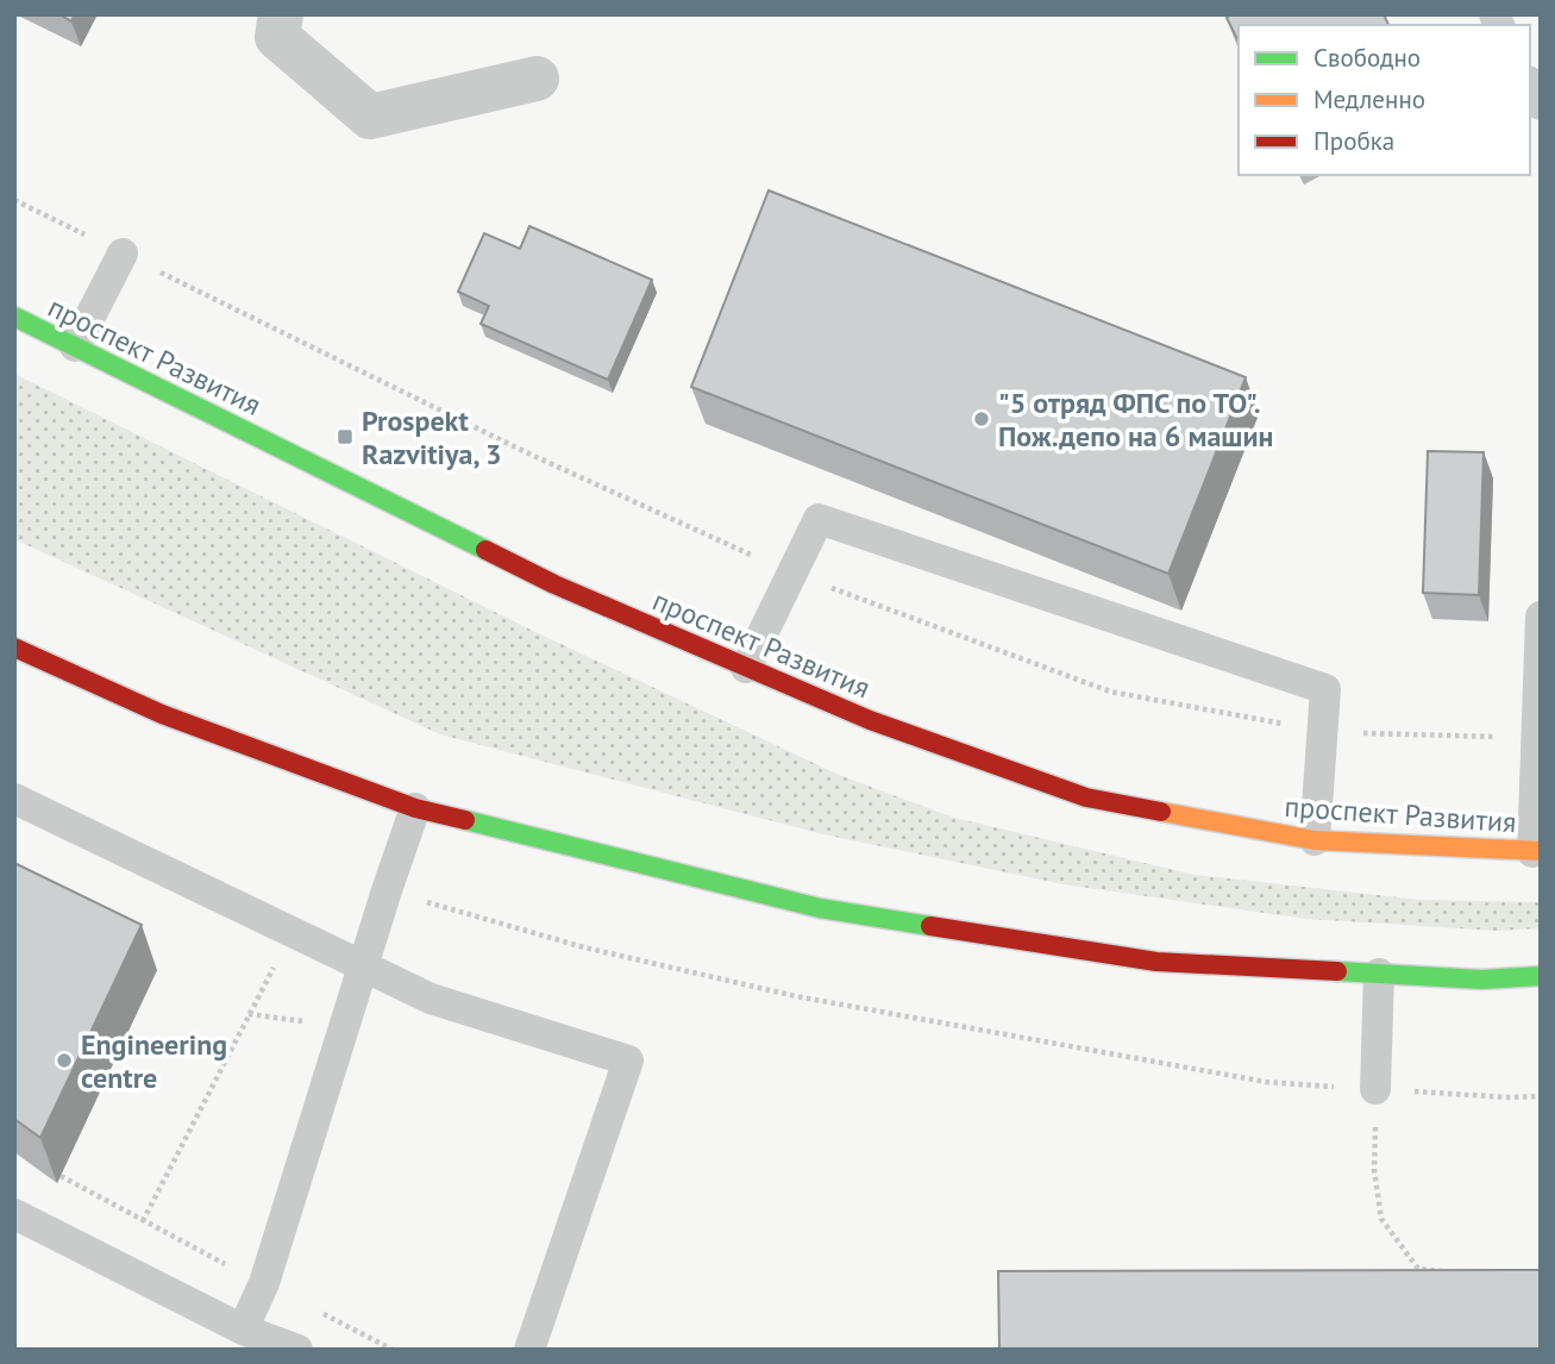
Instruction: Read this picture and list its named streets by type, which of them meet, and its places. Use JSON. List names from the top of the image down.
{
  "streets": {
    "street": ["проспект Развития"]
  },
  "places": {
    "other": ["\"5 отряд ФПС по ТО\". Пож.депо на 6 машин", "Engineering centre"],
    "transit": ["Prospekt Razvitiya, 3"]
  },
  "legend": ["Свободно", "Медленно", "Пробка"]
}
